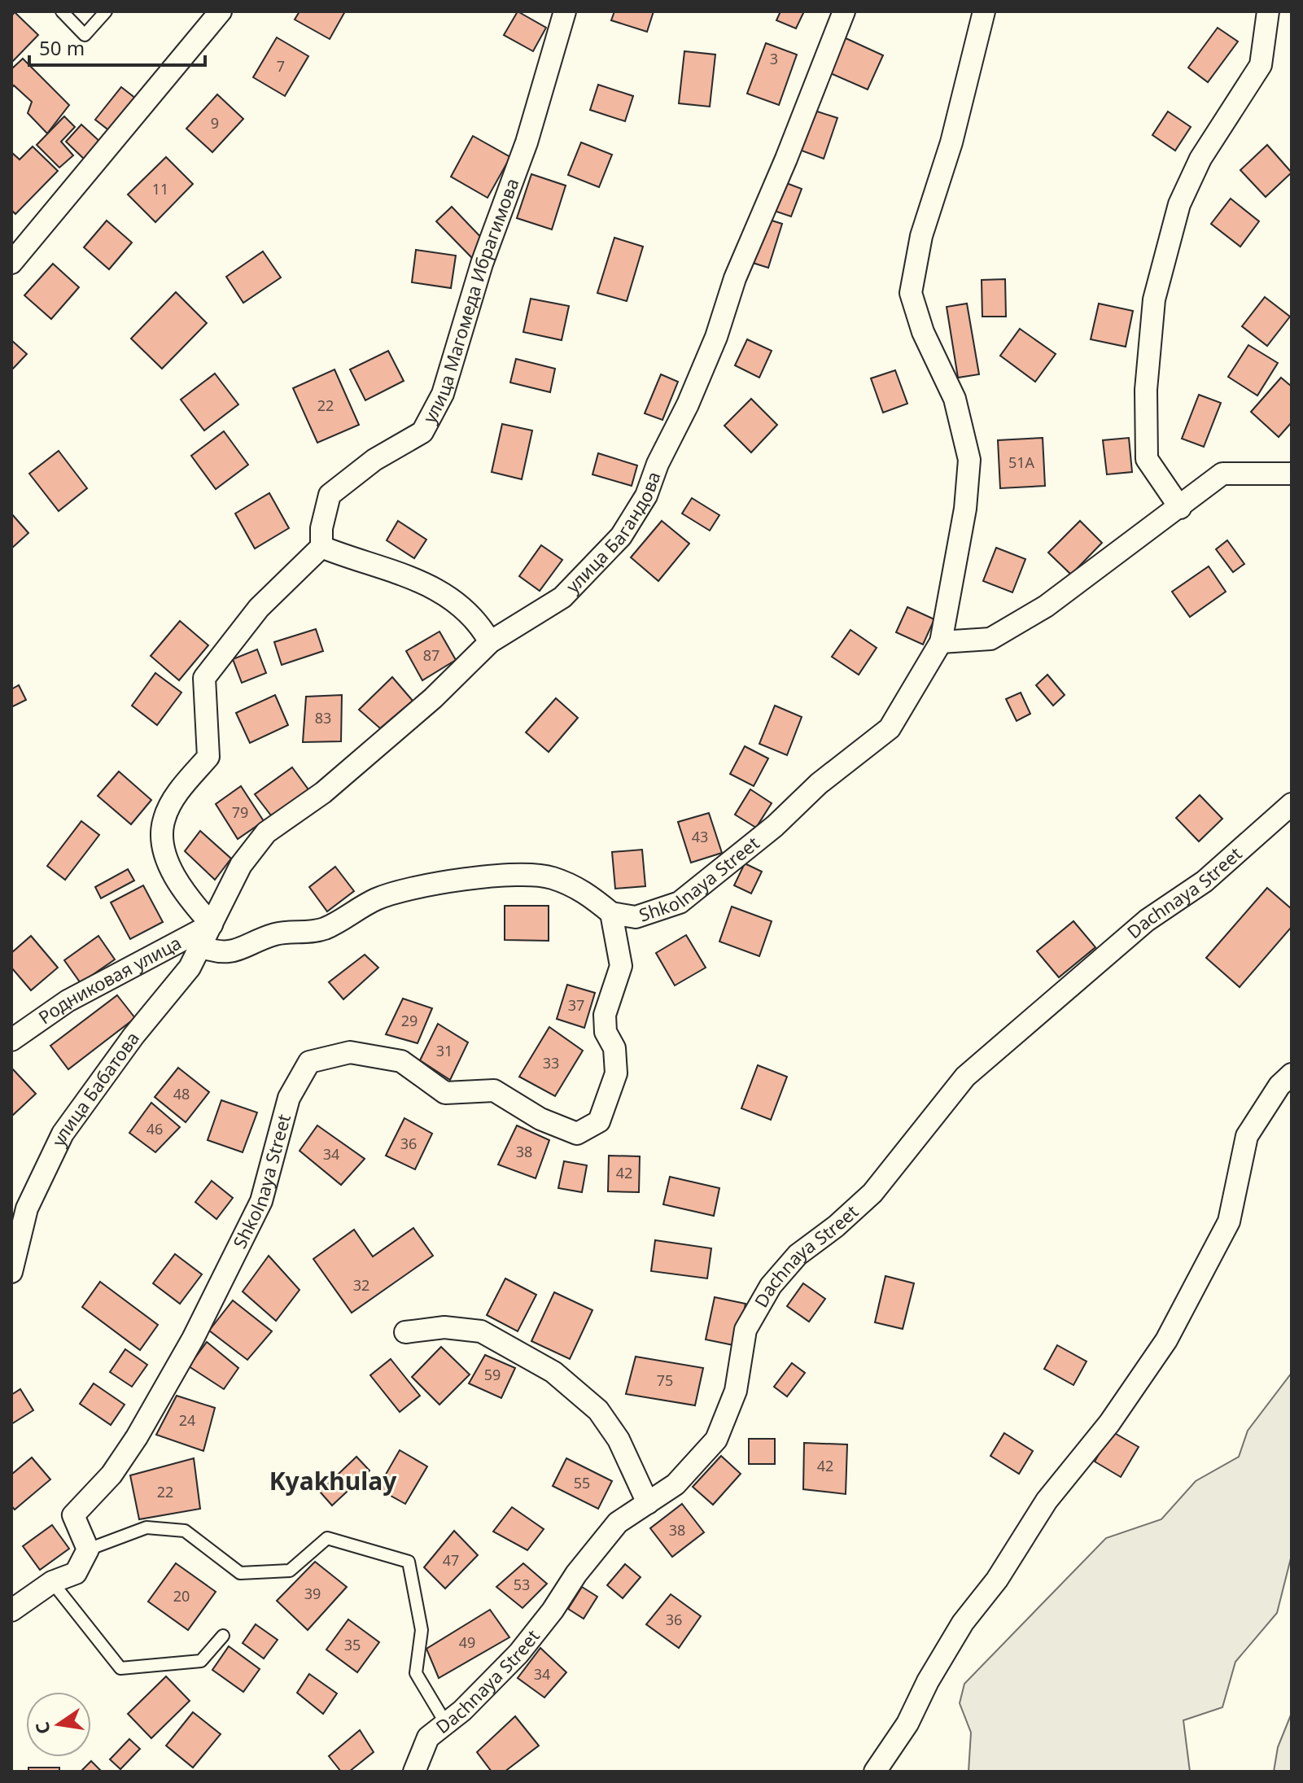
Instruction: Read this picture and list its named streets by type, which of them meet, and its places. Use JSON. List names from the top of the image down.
{
  "streets": {
    "street": [
      "улица Магомеда Ибрагимова",
      "улица Багандова",
      "Shkolnaya Street",
      "Dachnaya Street",
      "Родниковая улица",
      "улица Бабатова"
    ]
  },
  "crossings": [
    ["улица Багандова", "Родниковая улица"],
    ["улица Багандова", "улица Бабатова"],
    ["Родниковая улица", "улица Бабатова"]
  ],
  "districts": ["Kyakhulay"],
  "house_numbers": [
    "3",
    "7",
    "9",
    "11",
    "22",
    "51А",
    "87",
    "83",
    "79",
    "43",
    "37",
    "29",
    "31",
    "33",
    "48",
    "46",
    "36",
    "38",
    "34",
    "42",
    "32",
    "59",
    "75",
    "24",
    "42",
    "55",
    "22",
    "38",
    "47",
    "53",
    "39",
    "20",
    "36",
    "49",
    "35",
    "34"
  ],
  "scale_bar": "50 m",
  "north": "left"
}
